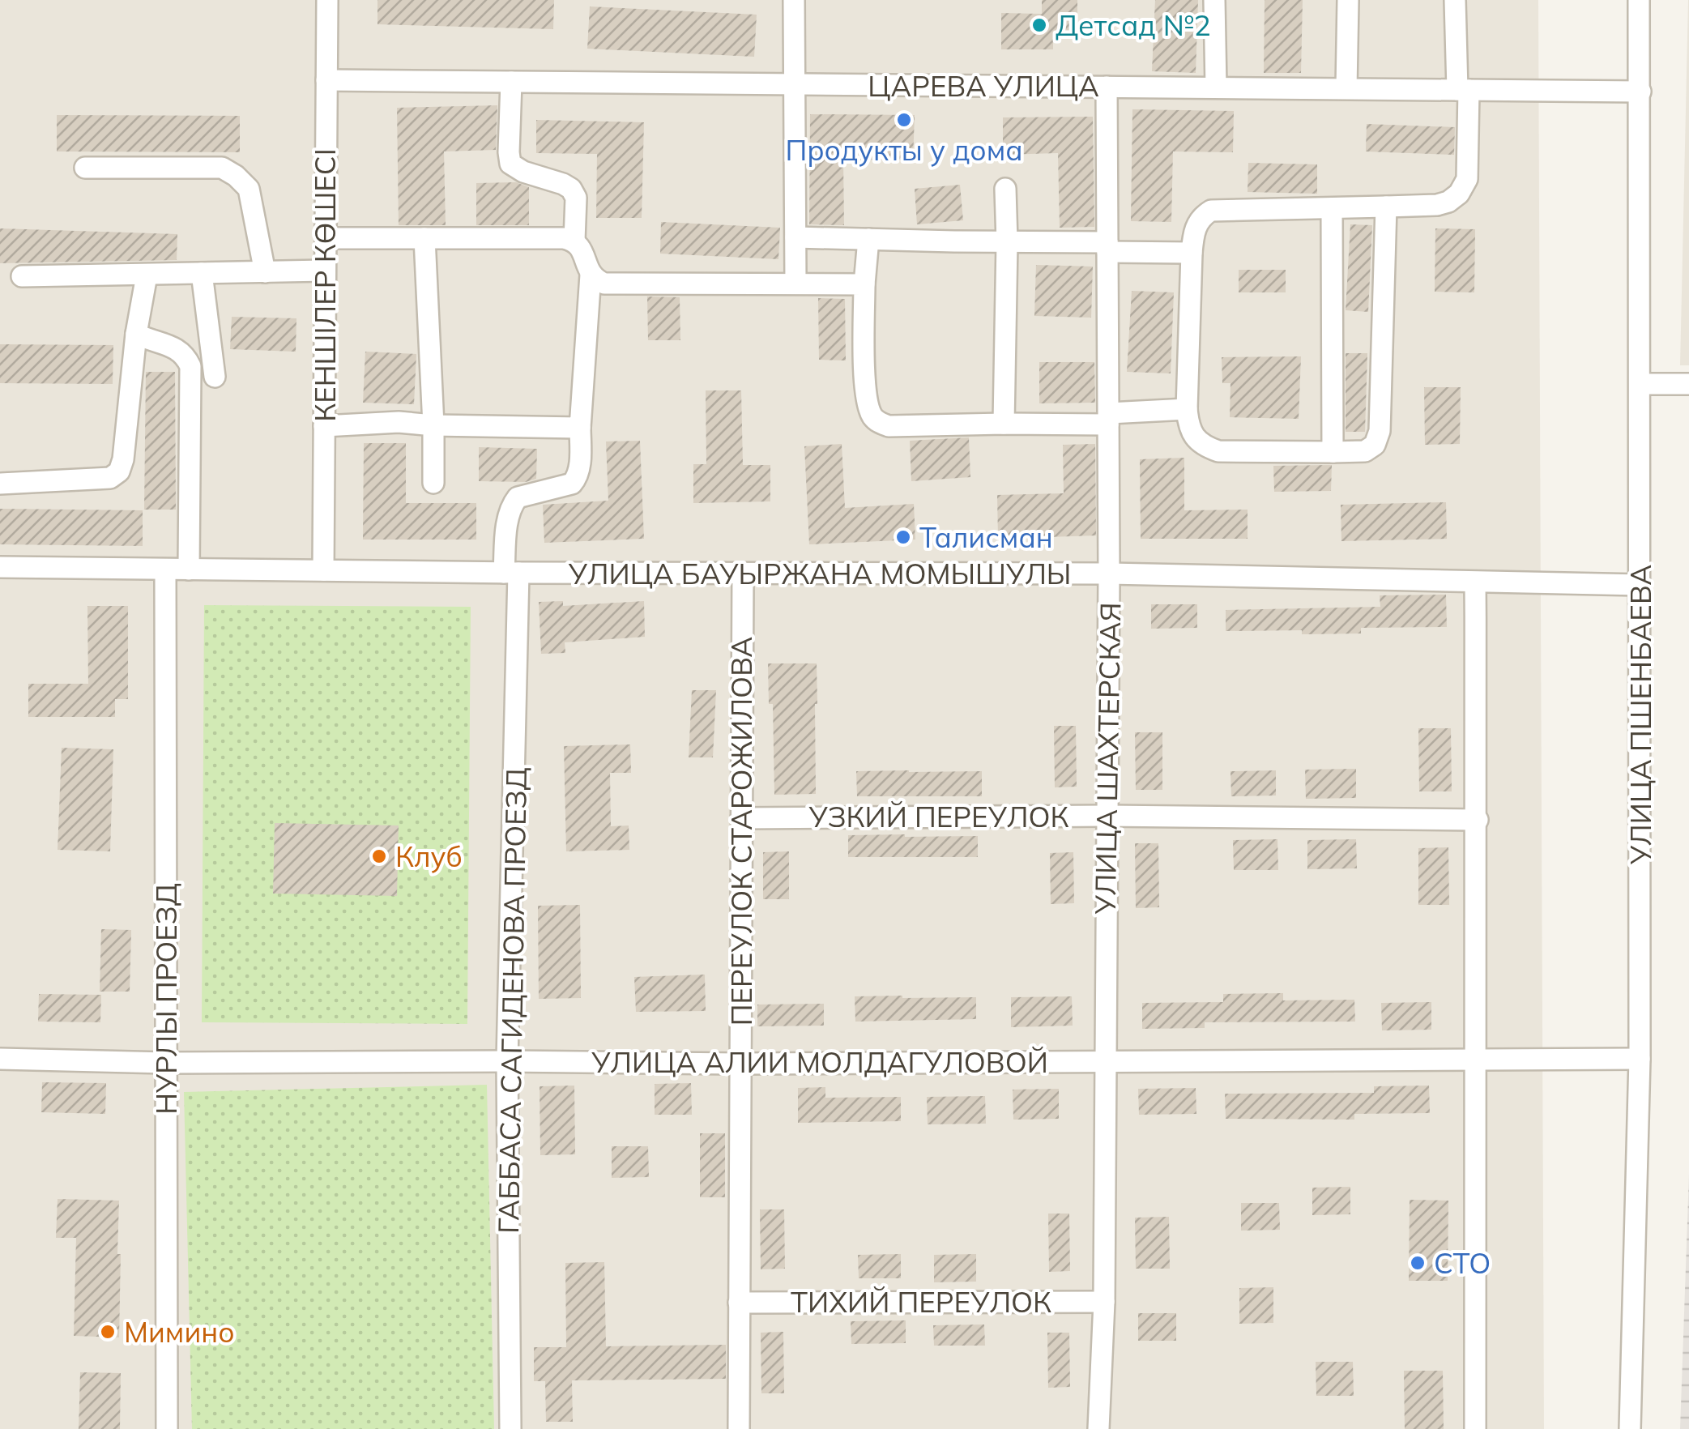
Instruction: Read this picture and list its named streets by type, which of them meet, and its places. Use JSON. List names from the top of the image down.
{
  "streets": {
    "street": [
      "ЦАРЕВА УЛИЦА",
      "КЕНШІЛЕР КӨШЕСІ",
      "УЛИЦА БАУЫРЖАНА МОМЫШУЛЫ",
      "УЛИЦА ПШЕНБАЕВА",
      "УЛИЦА ШАХТЕРСКАЯ",
      "УЗКИЙ ПЕРЕУЛОК",
      "ПЕРЕУЛОК СТАРОЖИЛОВА",
      "НУРЛЫ ПРОЕЗД",
      "ГАББАСА САГИДЕНОВА ПРОЕЗД",
      "УЛИЦА АЛИИ МОЛДАГУЛОВОЙ",
      "ТИХИЙ ПЕРЕУЛОК"
    ]
  },
  "crossings": [
    ["ЦАРЕВА УЛИЦА", "КЕНШІЛЕР КӨШЕСІ"],
    ["ЦАРЕВА УЛИЦА", "УЛИЦА ПШЕНБАЕВА"],
    ["ЦАРЕВА УЛИЦА", "УЛИЦА ШАХТЕРСКАЯ"],
    ["КЕНШІЛЕР КӨШЕСІ", "УЛИЦА БАУЫРЖАНА МОМЫШУЛЫ"],
    ["УЛИЦА БАУЫРЖАНА МОМЫШУЛЫ", "УЛИЦА ПШЕНБАЕВА"],
    ["УЛИЦА БАУЫРЖАНА МОМЫШУЛЫ", "УЛИЦА ШАХТЕРСКАЯ"],
    ["УЛИЦА БАУЫРЖАНА МОМЫШУЛЫ", "ПЕРЕУЛОК СТАРОЖИЛОВА"],
    ["УЛИЦА БАУЫРЖАНА МОМЫШУЛЫ", "НУРЛЫ ПРОЕЗД"],
    ["УЛИЦА БАУЫРЖАНА МОМЫШУЛЫ", "ГАББАСА САГИДЕНОВА ПРОЕЗД"],
    ["УЛИЦА ПШЕНБАЕВА", "УЛИЦА АЛИИ МОЛДАГУЛОВОЙ"],
    ["УЛИЦА ШАХТЕРСКАЯ", "УЗКИЙ ПЕРЕУЛОК"],
    ["УЛИЦА ШАХТЕРСКАЯ", "УЛИЦА АЛИИ МОЛДАГУЛОВОЙ"],
    ["УЛИЦА ШАХТЕРСКАЯ", "ТИХИЙ ПЕРЕУЛОК"],
    ["УЗКИЙ ПЕРЕУЛОК", "ПЕРЕУЛОК СТАРОЖИЛОВА"],
    ["ПЕРЕУЛОК СТАРОЖИЛОВА", "УЛИЦА АЛИИ МОЛДАГУЛОВОЙ"],
    ["ПЕРЕУЛОК СТАРОЖИЛОВА", "ТИХИЙ ПЕРЕУЛОК"],
    ["НУРЛЫ ПРОЕЗД", "УЛИЦА АЛИИ МОЛДАГУЛОВОЙ"],
    ["ГАББАСА САГИДЕНОВА ПРОЕЗД", "УЛИЦА АЛИИ МОЛДАГУЛОВОЙ"]
  ],
  "places": [
    "Детсад №2",
    "Продукты у дома",
    "Талисман",
    "Клуб",
    "СТО",
    "Мимино"
  ]
}
